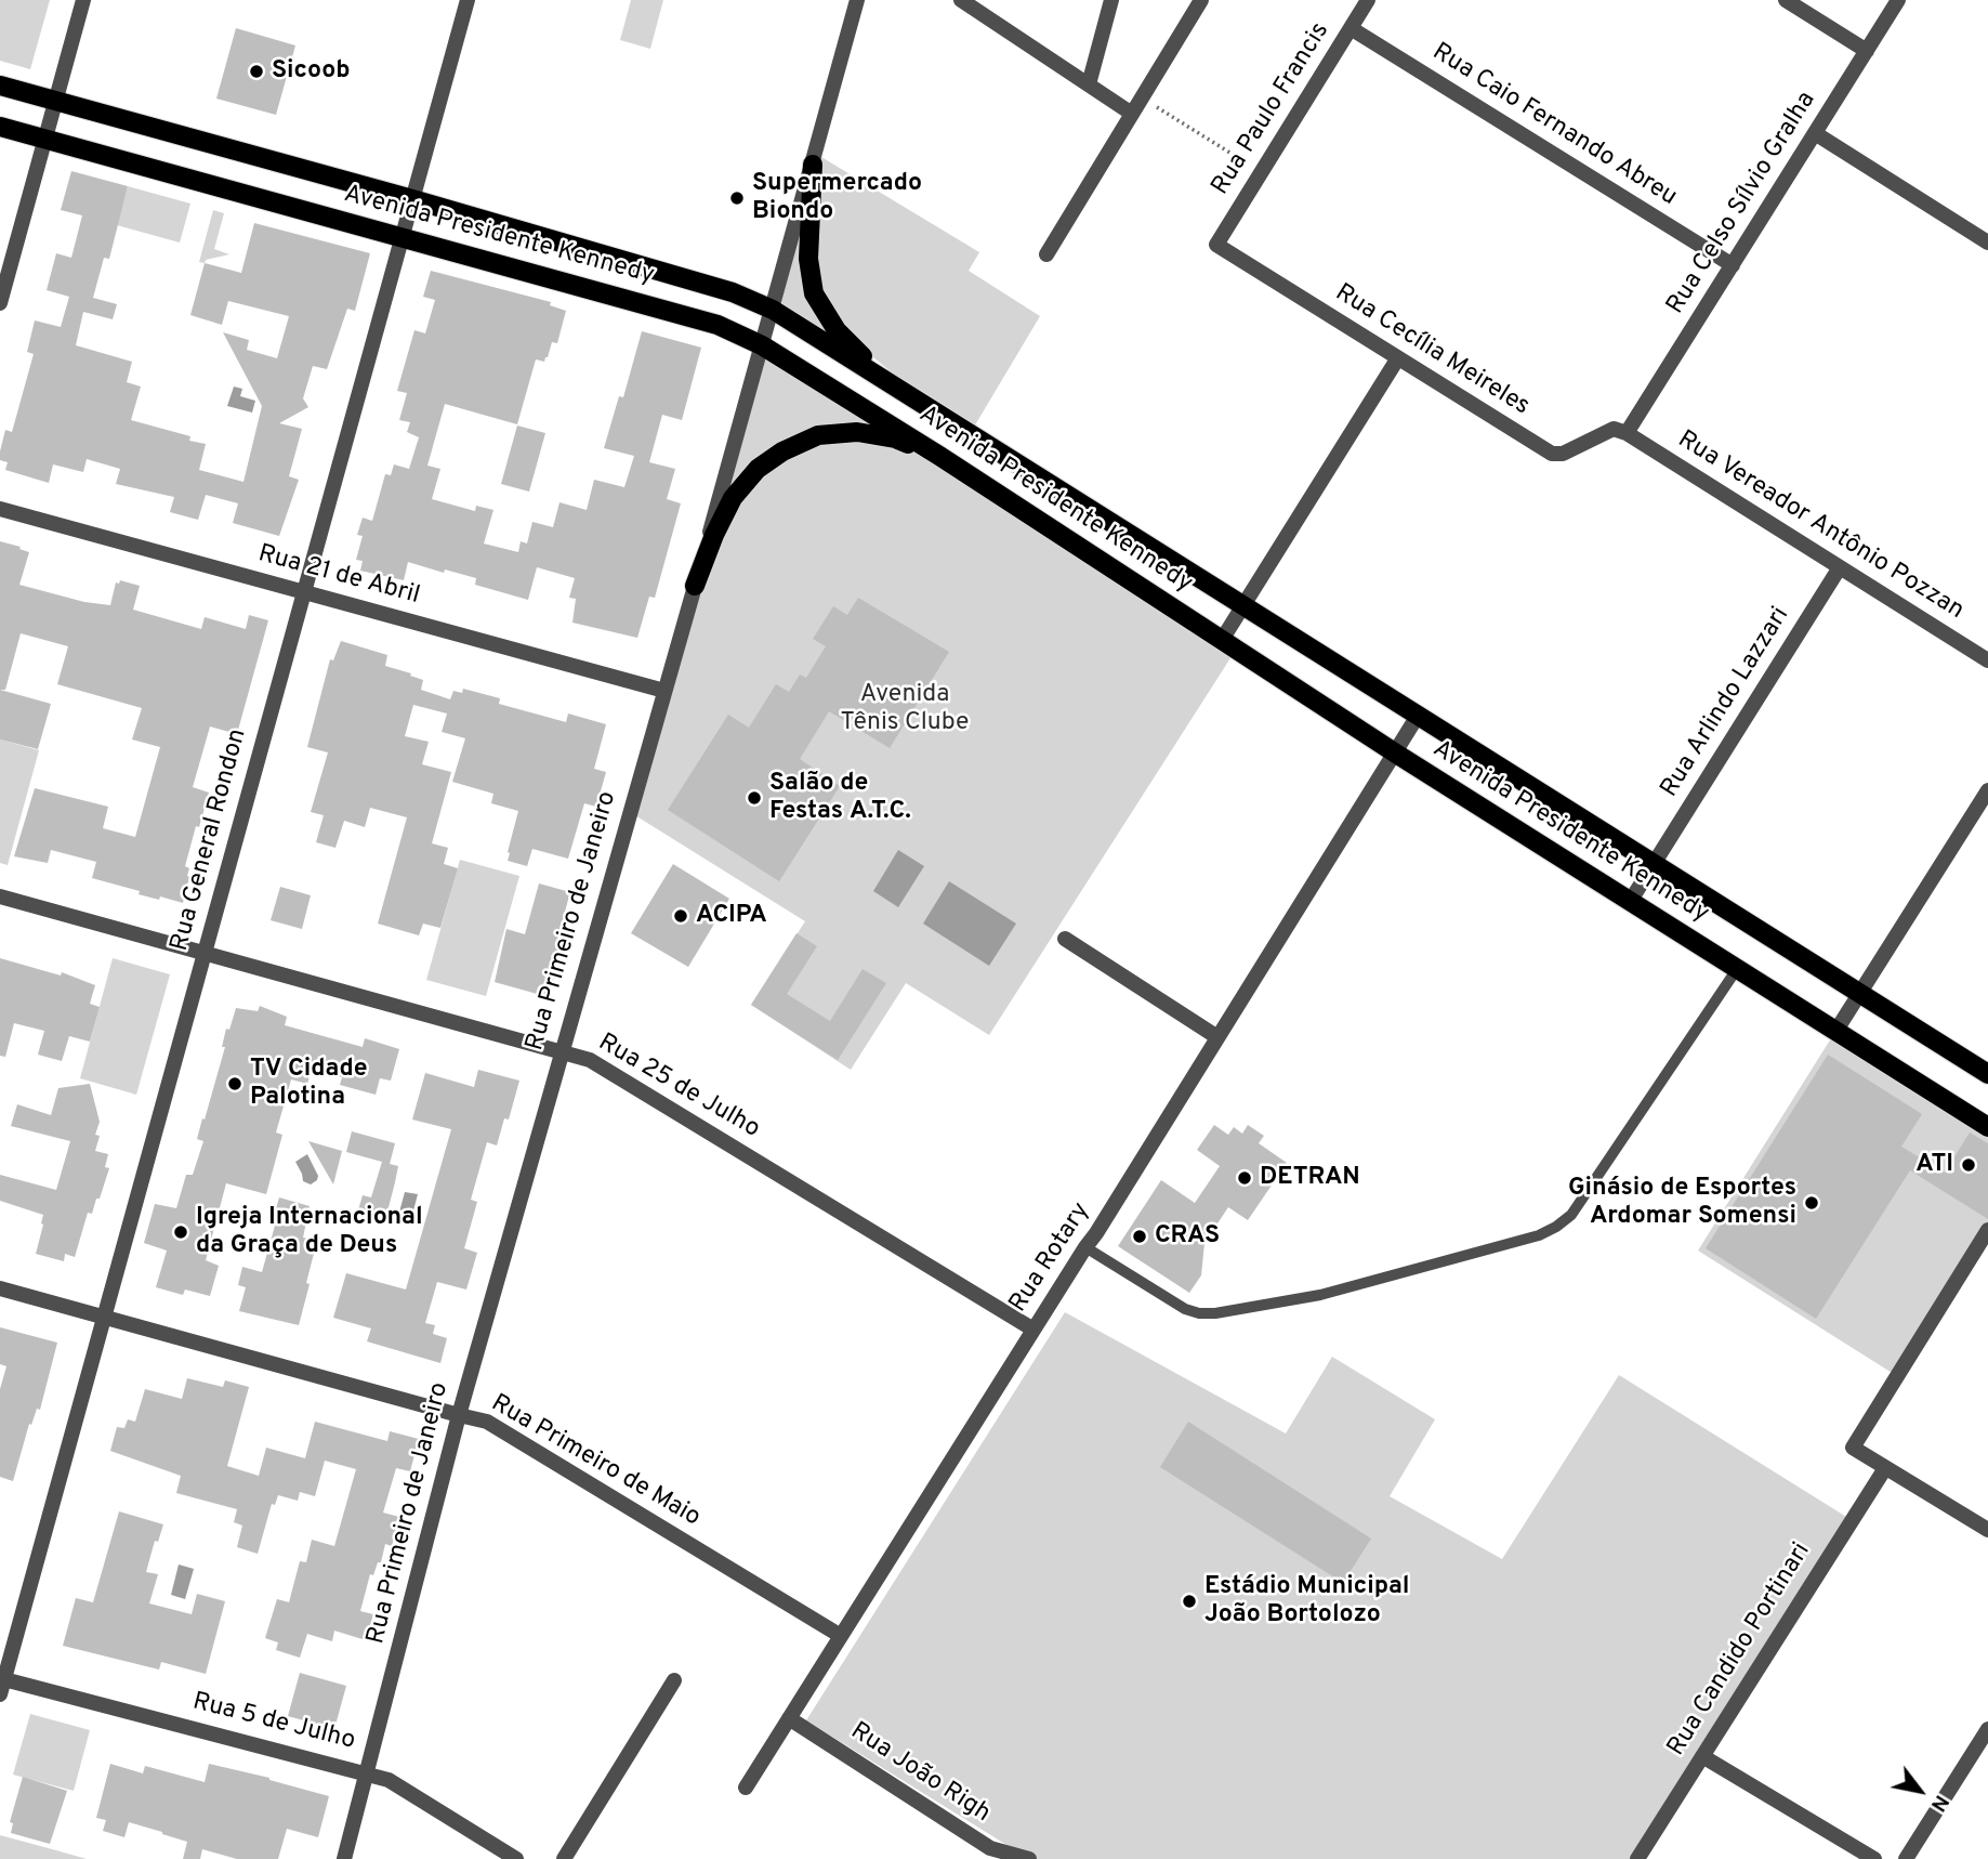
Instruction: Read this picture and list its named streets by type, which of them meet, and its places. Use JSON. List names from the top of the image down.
{
  "streets": {
    "main road": ["Avenida Presidente Kennedy"],
    "street": [
      "Rua Paulo Francis",
      "Rua Caio Fernando Abreu",
      "Rua Celso Sílvio Gralha",
      "Rua Cecília Meireles",
      "Rua Vereador Antônio Pozzan",
      "Rua 21 de Abril",
      "Rua Arlindo Lazzari",
      "Rua General Rondon",
      "Rua Primeiro de Janeiro",
      "Rua 25 de Julho",
      "Rua Rotary",
      "Rua Primeiro de Maio",
      "Rua Candido Portinari",
      "Rua 5 de Julho",
      "Rua João Righ"
    ]
  },
  "crossings": [
    ["Rua Paulo Francis", "Rua Caio Fernando Abreu"],
    ["Rua Paulo Francis", "Rua Cecília Meireles"],
    ["Rua Caio Fernando Abreu", "Rua Celso Sílvio Gralha"],
    ["Rua Celso Sílvio Gralha", "Rua Cecília Meireles"],
    ["Rua Celso Sílvio Gralha", "Rua Vereador Antônio Pozzan"],
    ["Avenida Presidente Kennedy", "Rua Arlindo Lazzari"],
    ["Avenida Presidente Kennedy", "Rua General Rondon"],
    ["Avenida Presidente Kennedy", "Rua Primeiro de Janeiro"],
    ["Avenida Presidente Kennedy", "Rua Rotary"],
    ["Rua Cecília Meireles", "Rua Vereador Antônio Pozzan"],
    ["Rua Vereador Antônio Pozzan", "Rua Arlindo Lazzari"],
    ["Rua 21 de Abril", "Rua General Rondon"],
    ["Rua 21 de Abril", "Rua Primeiro de Janeiro"],
    ["Rua General Rondon", "Rua 25 de Julho"],
    ["Rua General Rondon", "Rua Primeiro de Maio"],
    ["Rua General Rondon", "Rua 5 de Julho"],
    ["Rua Primeiro de Janeiro", "Rua 25 de Julho"],
    ["Rua Primeiro de Janeiro", "Rua Primeiro de Maio"],
    ["Rua Primeiro de Janeiro", "Rua 5 de Julho"],
    ["Rua 25 de Julho", "Rua Rotary"],
    ["Rua Rotary", "Rua Primeiro de Maio"],
    ["Rua Rotary", "Rua João Righ"]
  ],
  "parks": ["Avenida Tênis Clube"],
  "places": [
    "Sicoob",
    "Supermercado Biondo",
    "Salão de Festas A.T.C.",
    "ACIPA",
    "TV Cidade Palotina",
    "ATI",
    "DETRAN",
    "Ginásio de Esportes Ardomar Somensi",
    "Igreja Internacional da Graça de Deus",
    "CRAS",
    "Estádio Municipal João Bortolozo"
  ],
  "north": "bottom right"
}
